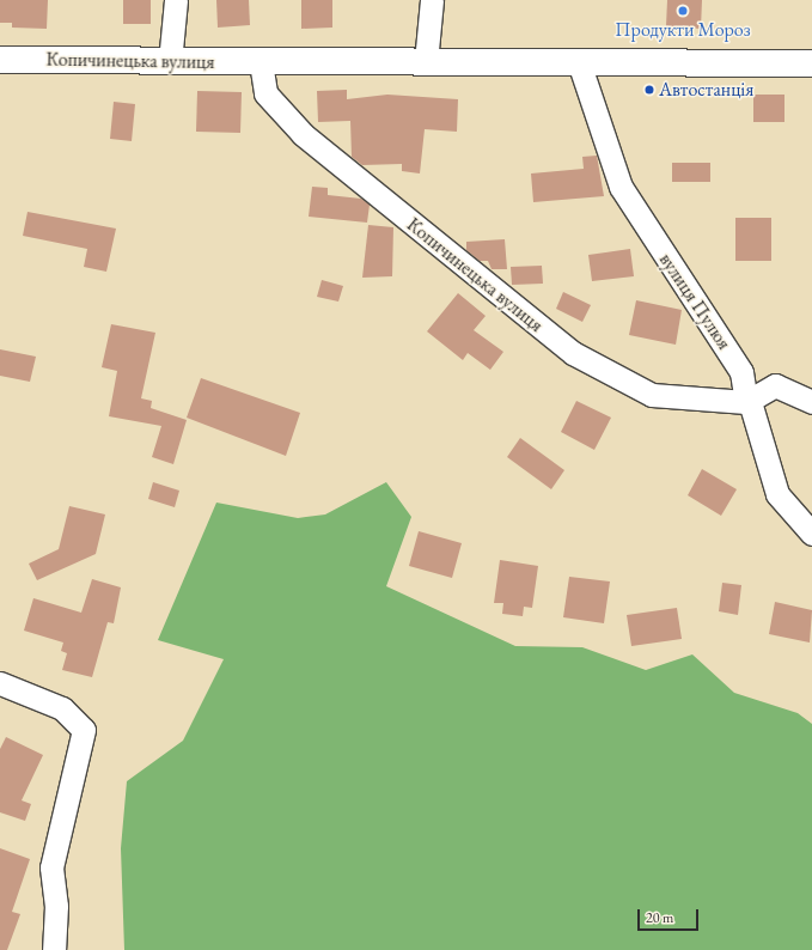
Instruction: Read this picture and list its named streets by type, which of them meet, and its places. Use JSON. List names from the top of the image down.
{
  "streets": {
    "main road": ["Копичинецька вулиця"],
    "street": ["вулиця Пулюя"]
  },
  "crossings": [
    ["Копичинецька вулиця", "вулиця Пулюя"]
  ],
  "places": ["Продукти Мороз", "Автостанція"],
  "scale_bar": "20 m"
}
